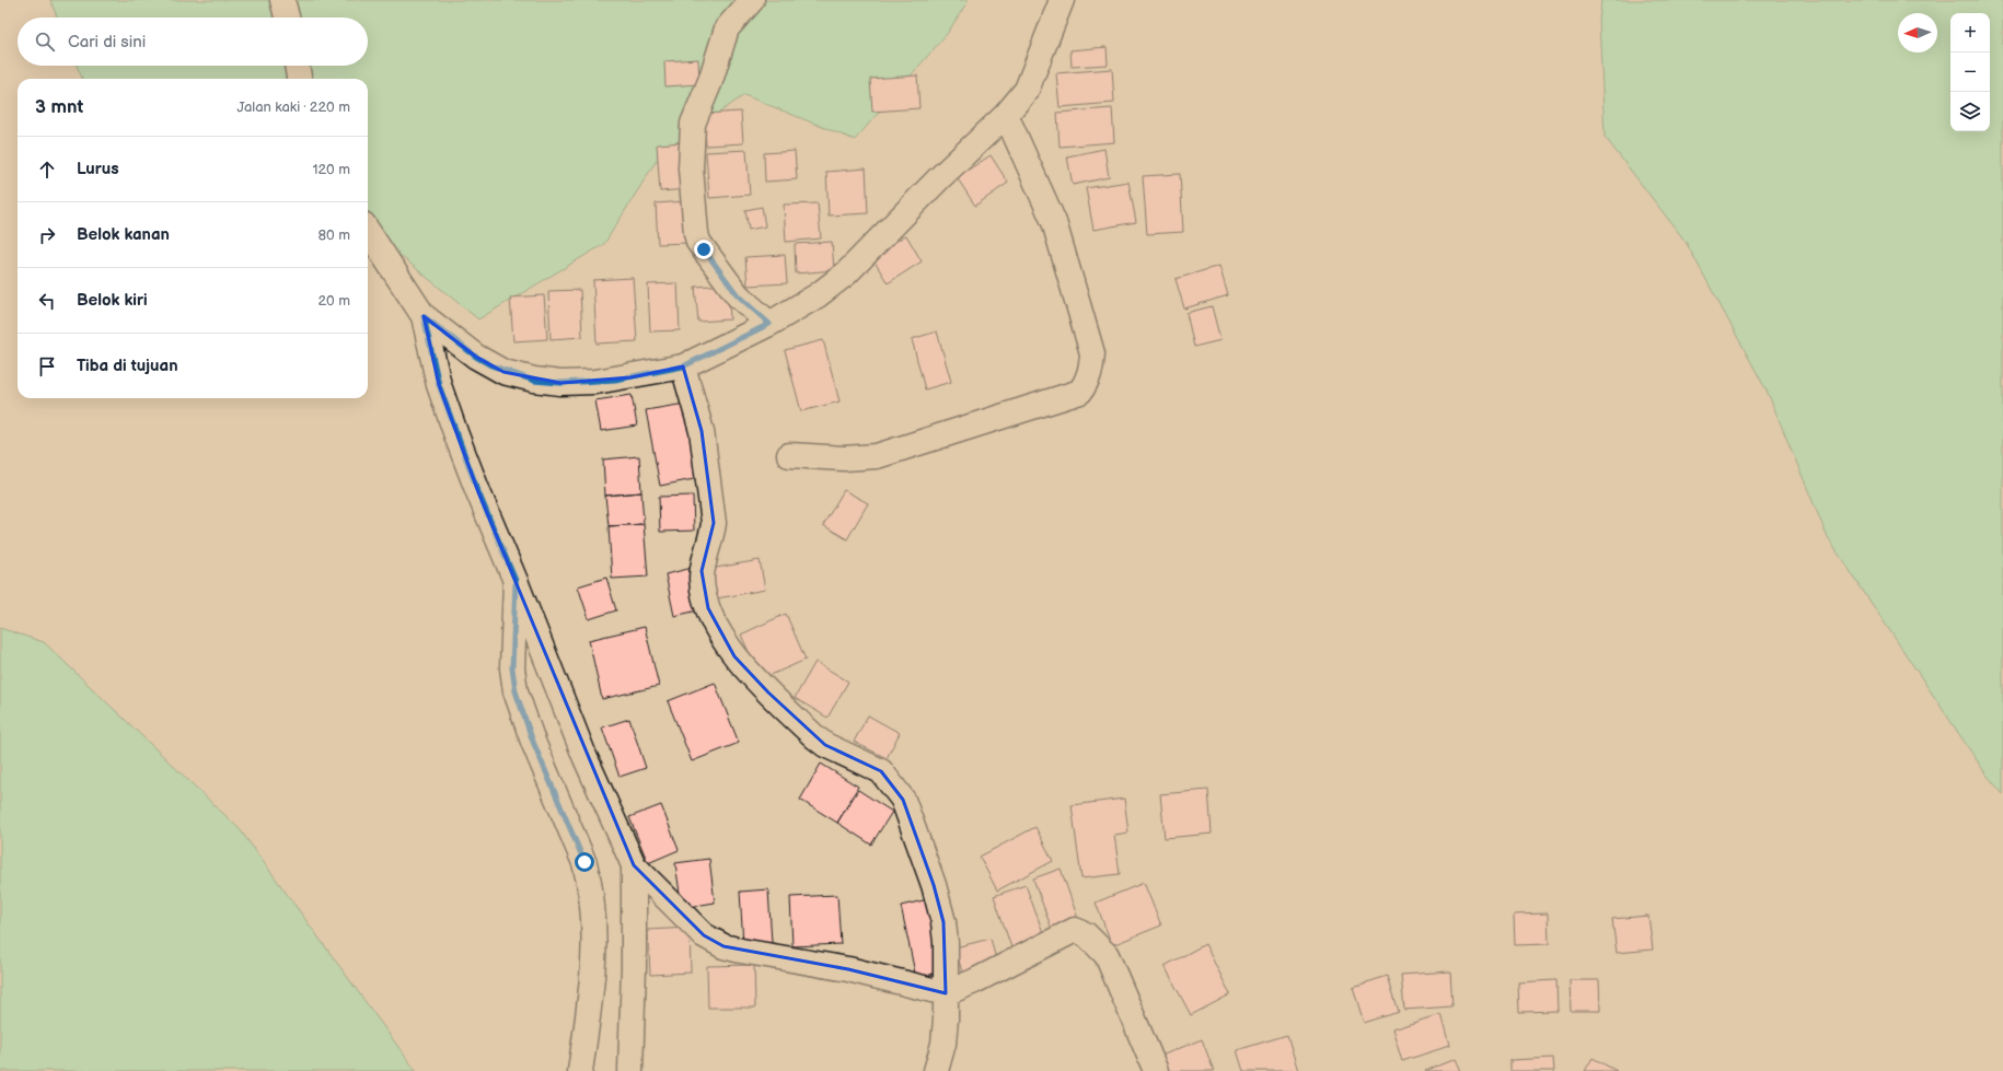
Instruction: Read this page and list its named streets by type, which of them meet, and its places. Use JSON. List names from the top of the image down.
{
  "north": "left",
  "page": {
    "map_buttons": ["+", "−"],
    "search": "Cari di sini",
    "heading": ["3 mnt", "Jalan kaki · 220 m"],
    "list": [
      ["Lurus", "120 m"],
      ["Belok kanan", "80 m"],
      ["Belok kiri", "20 m"],
      "Tiba di tujuan"
    ]
  }
}
